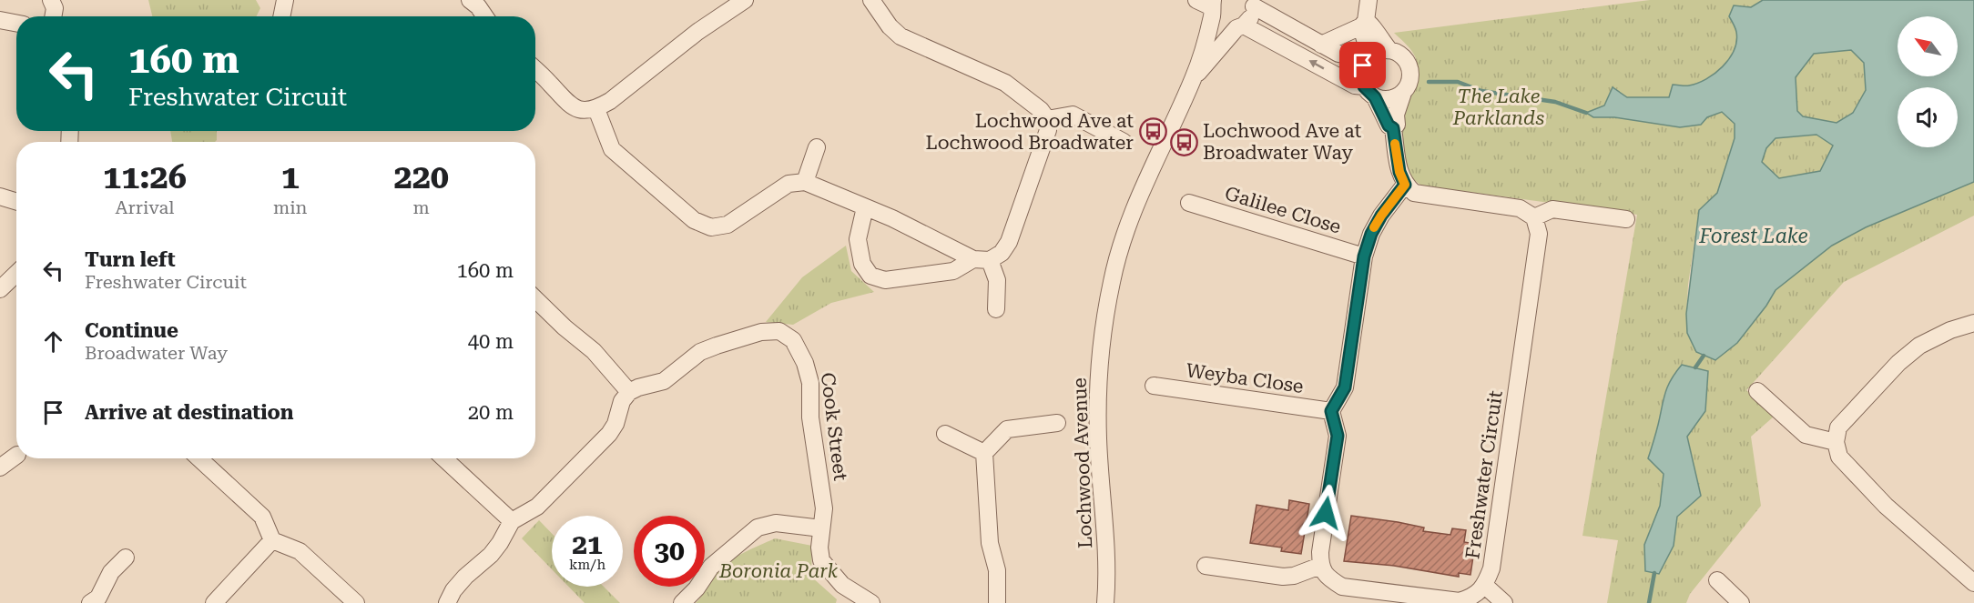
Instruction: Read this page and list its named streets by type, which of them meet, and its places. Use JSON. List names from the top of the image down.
{
  "streets": {
    "street": [
      "Galilee Close",
      "Weyba Close",
      "Cook Street",
      "Lochwood Avenue",
      "Freshwater Circuit"
    ]
  },
  "water": ["Forest Lake"],
  "parks": ["The Lake Parklands", "Boronia Park"],
  "places": {
    "bus stop": ["Lochwood Ave at Lochwood Broadwater", "Lochwood Ave at Broadwater Way"]
  },
  "north": "top left",
  "page": {
    "turn": ["160 m", "Freshwater Circuit"],
    "eta": [
      "11:26",
      "Arrival",
      "1",
      "min",
      "220",
      "m"
    ],
    "list": [
      {
        "name": "Turn left",
        "note": "Freshwater Circuit",
        "value": "160 m"
      },
      {
        "name": "Continue",
        "note": "Broadwater Way",
        "value": "40 m"
      },
      {
        "name": "Arrive at destination",
        "value": "20 m"
      }
    ],
    "speed": "21 km/h",
    "limit": "30"
  }
}
